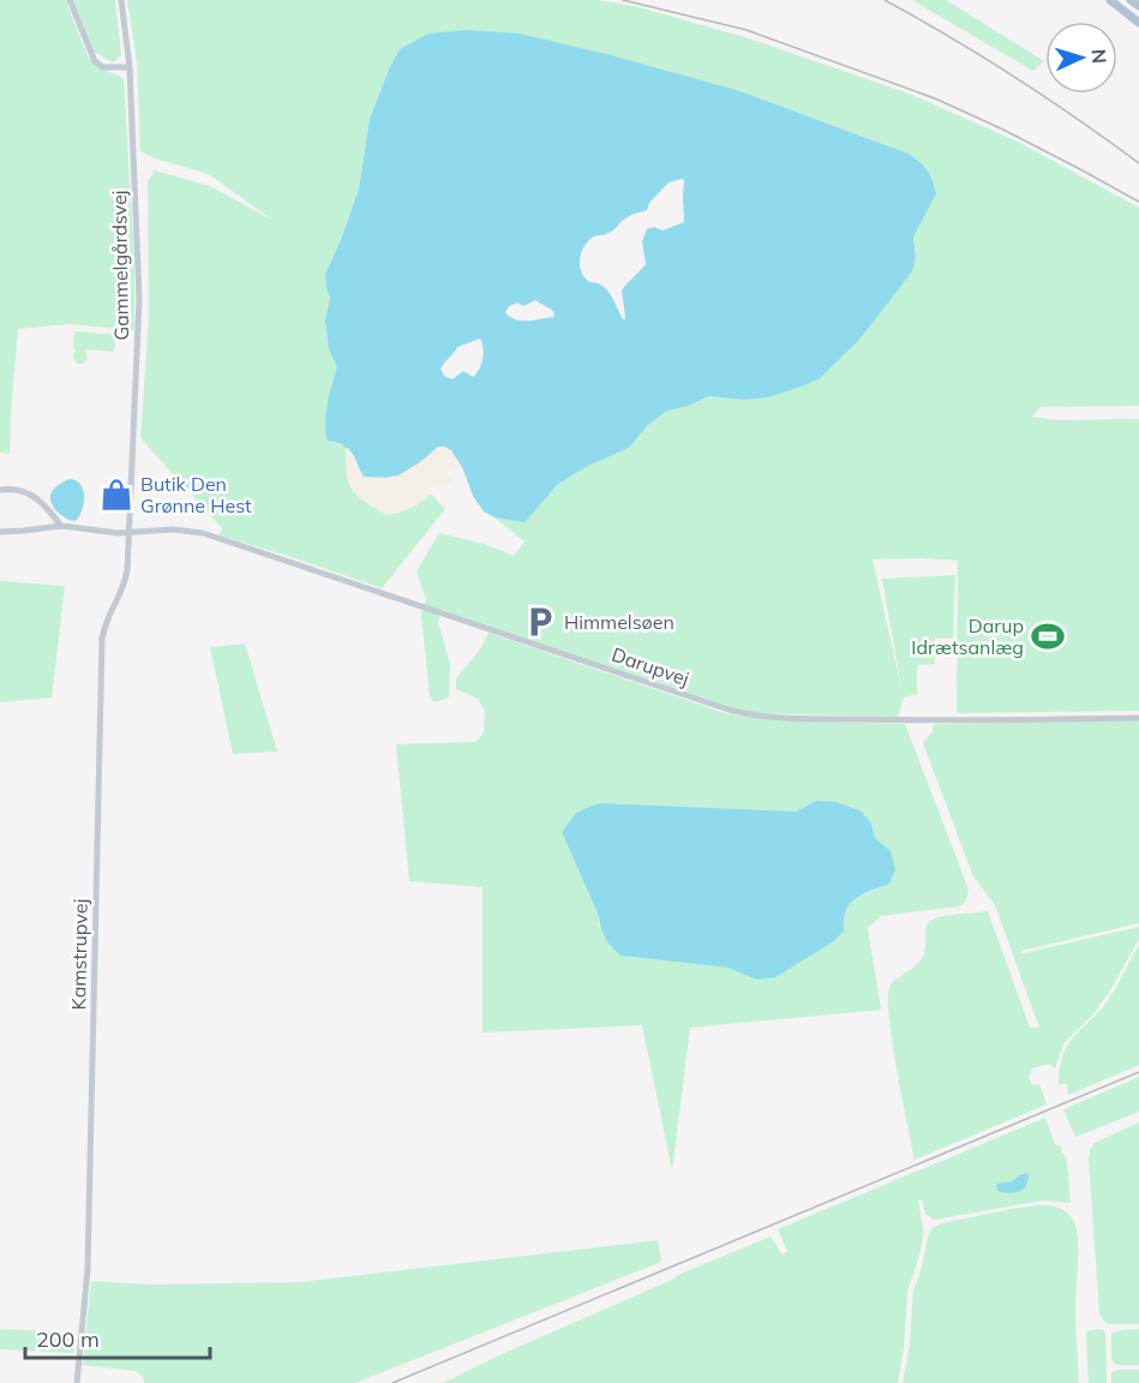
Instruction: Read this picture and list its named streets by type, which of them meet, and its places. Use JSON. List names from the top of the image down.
{
  "streets": {
    "street": ["Gammelgårdsvej", "Darupvej", "Kamstrupvej"]
  },
  "crossings": [
    ["Gammelgårdsvej", "Darupvej"],
    ["Gammelgårdsvej", "Kamstrupvej"],
    ["Darupvej", "Kamstrupvej"]
  ],
  "places": {
    "shop": ["Butik Den Grønne Hest"],
    "parking": ["Himmelsøen"],
    "sports": ["Darup Idrætsanlæg"]
  },
  "scale_bar": "200 m",
  "north": "right"
}
